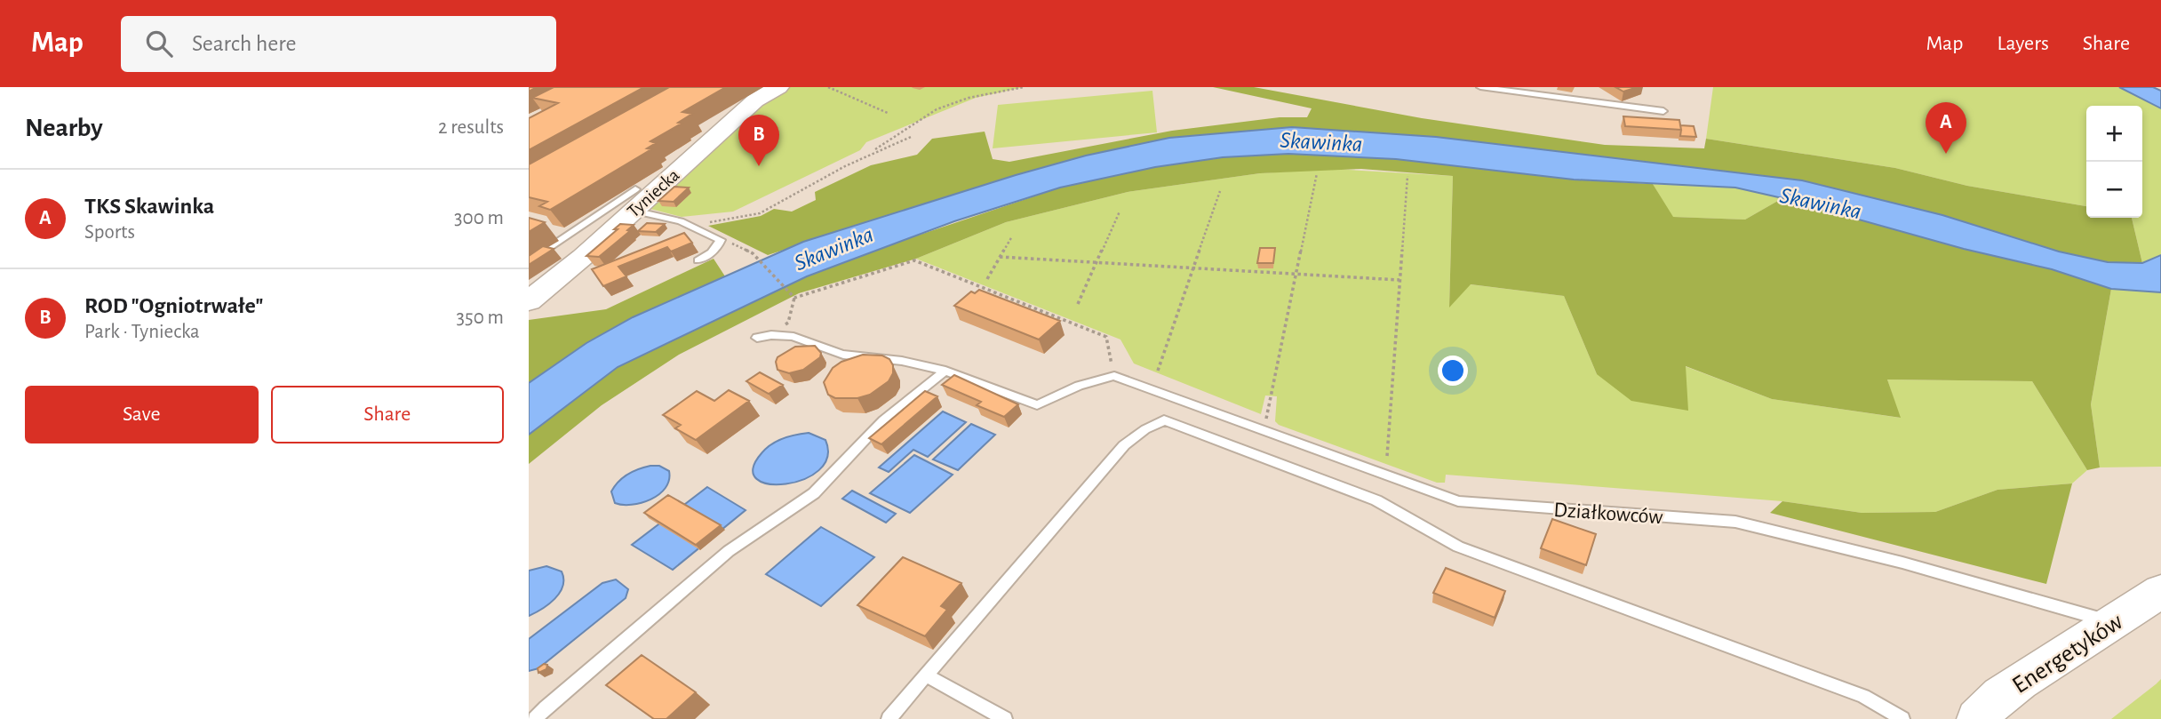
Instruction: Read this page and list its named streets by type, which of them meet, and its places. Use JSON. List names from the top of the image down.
{
  "streets": {
    "street": ["Tyniecka", "Energetyków"],
    "lane": ["Działkowców"]
  },
  "crossings": [
    ["Działkowców", "Energetyków"]
  ],
  "water": ["Skawinka"],
  "page": {
    "header": "Map",
    "search": "Search here",
    "nav": ["Map", "Layers", "Share"],
    "heading": ["Nearby", "2 results"],
    "pins": ["A", "B"],
    "map_buttons": ["+", "−"],
    "list": [
      {
        "mark": "A",
        "name": "TKS Skawinka",
        "note": "Sports",
        "value": "300 m"
      },
      {
        "mark": "B",
        "name": "ROD \"Ogniotrwałe\"",
        "note": "Park · Tyniecka",
        "value": "350 m"
      }
    ],
    "buttons": ["Save", "Share"]
  }
}
